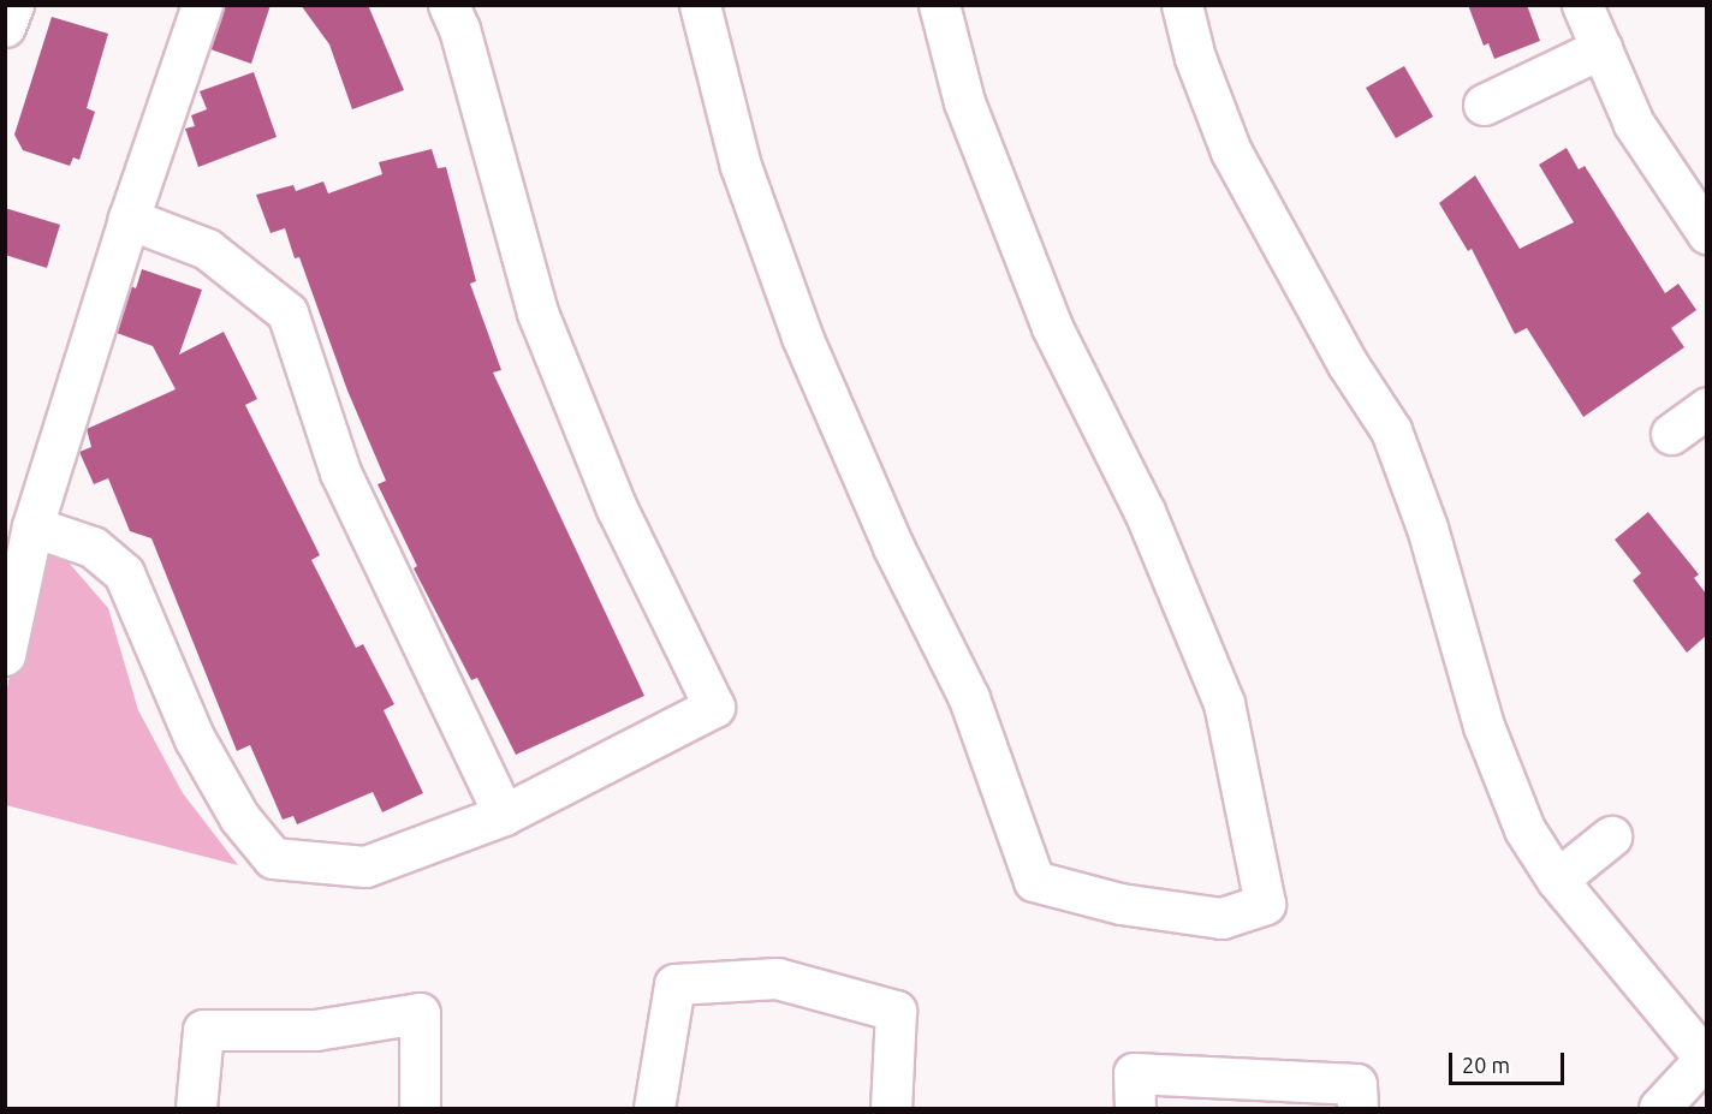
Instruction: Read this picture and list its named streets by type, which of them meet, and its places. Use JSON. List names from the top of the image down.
{
  "scale_bar": "20 m"
}
